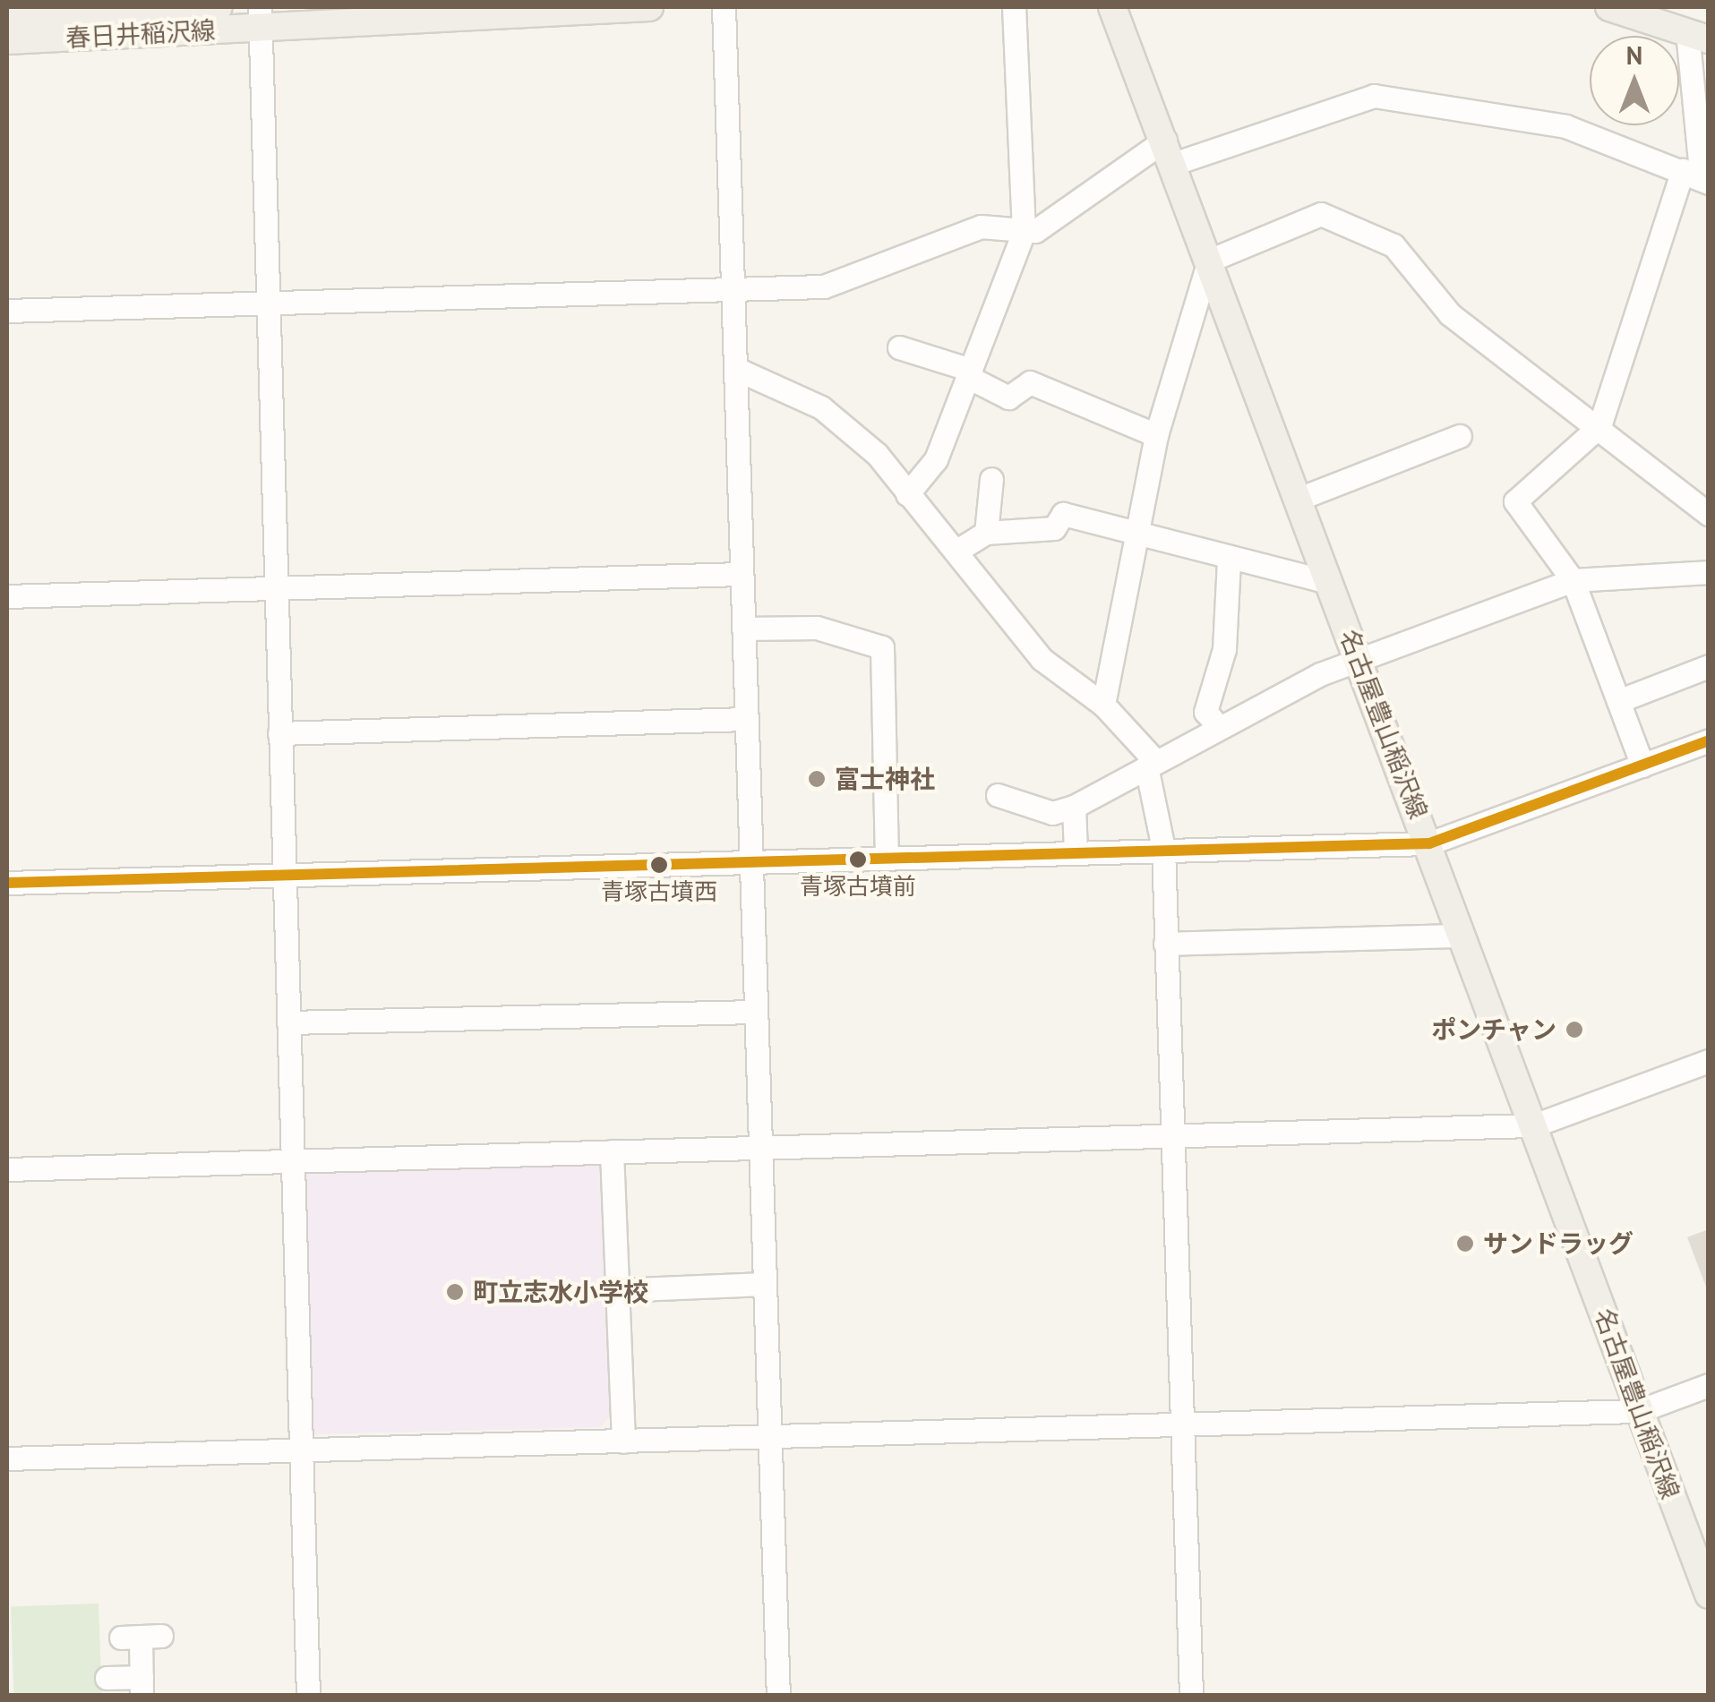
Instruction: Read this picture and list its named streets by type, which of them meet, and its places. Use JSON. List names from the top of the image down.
{
  "streets": {
    "main road": ["春日井稲沢線", "名古屋豊山稲沢線"]
  },
  "places": [
    "富士神社",
    "青塚古墳前",
    "青塚古墳西",
    "ポンチャン",
    "サンドラッグ",
    "町立志水小学校"
  ],
  "north": "top"
}
